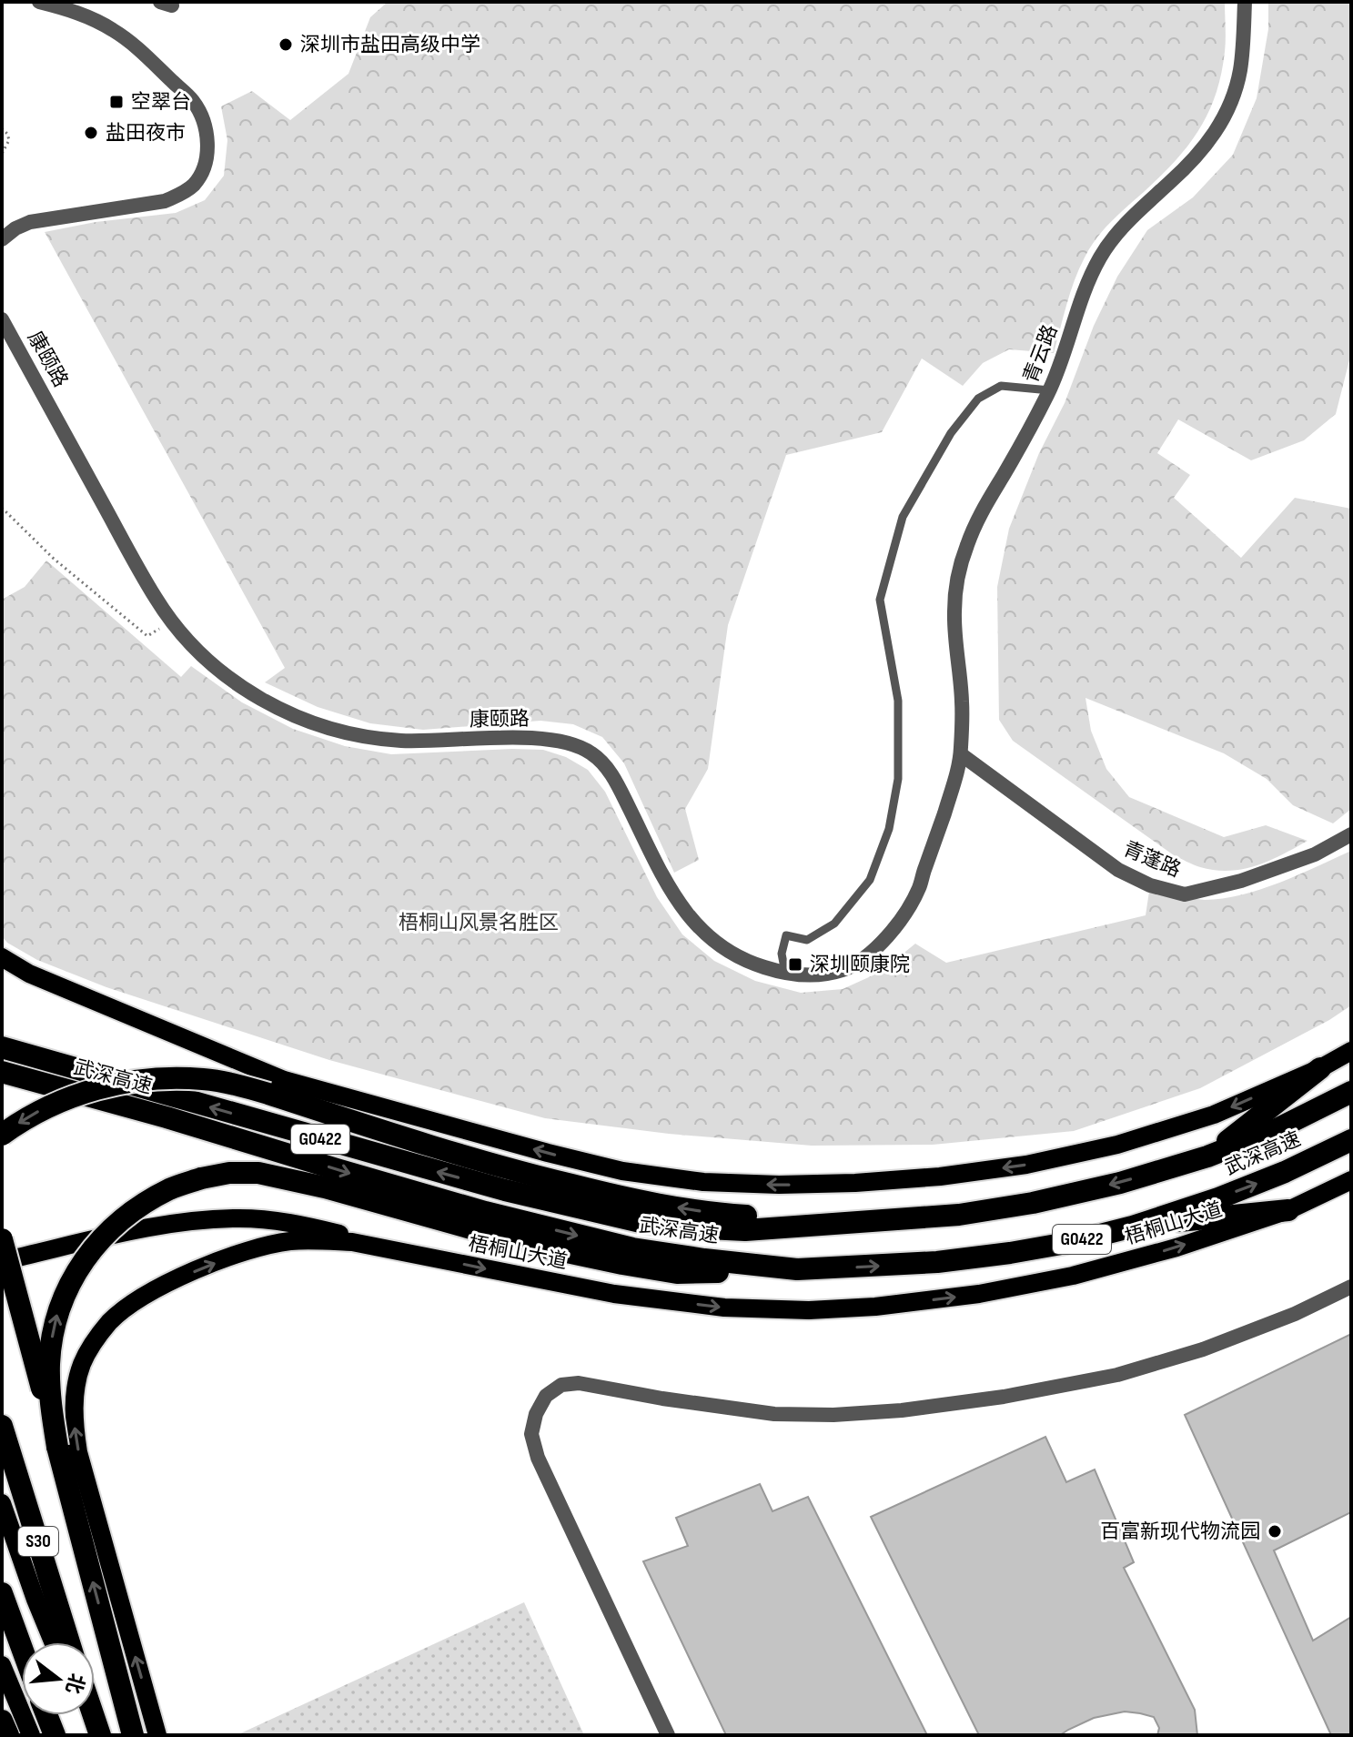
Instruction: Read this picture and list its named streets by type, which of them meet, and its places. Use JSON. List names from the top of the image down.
{
  "streets": {
    "highway": ["武深高速", "G0422", "S30"],
    "main road": ["梧桐山大道"],
    "street": ["青云路", "康颐路", "青蓬路"]
  },
  "crossings": [
    ["青云路", "康颐路"],
    ["青云路", "青蓬路"],
    ["康颐路", "青蓬路"]
  ],
  "parks": ["梧桐山风景名胜区"],
  "places": {
    "other": ["深圳市盐田高级中学", "盐田夜市", "百富新现代物流园"],
    "transit": ["空翠台", "深圳颐康院"]
  },
  "north": "right"
}
